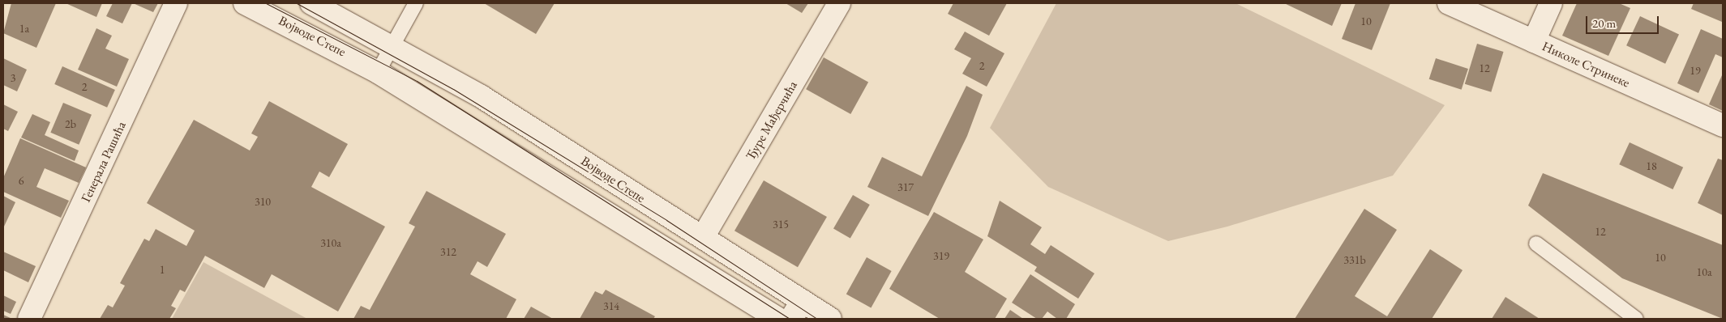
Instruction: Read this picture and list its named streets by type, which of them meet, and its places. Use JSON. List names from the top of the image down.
{
  "streets": {
    "main road": [
      "Војводе Степе",
      "Николе Стринеке",
      "Ђуре Мађерчића",
      "Генерала Рашића"
    ]
  },
  "crossings": [
    ["Војводе Степе", "Ђуре Мађерчића"]
  ],
  "house_numbers": [
    "10",
    "1a",
    "2",
    "12",
    "19",
    "3",
    "2",
    "2b",
    "18",
    "6",
    "317",
    "310",
    "315",
    "12",
    "310a",
    "312",
    "319",
    "10",
    "331b",
    "1",
    "10a",
    "314"
  ],
  "scale_bar": "20 m"
}
